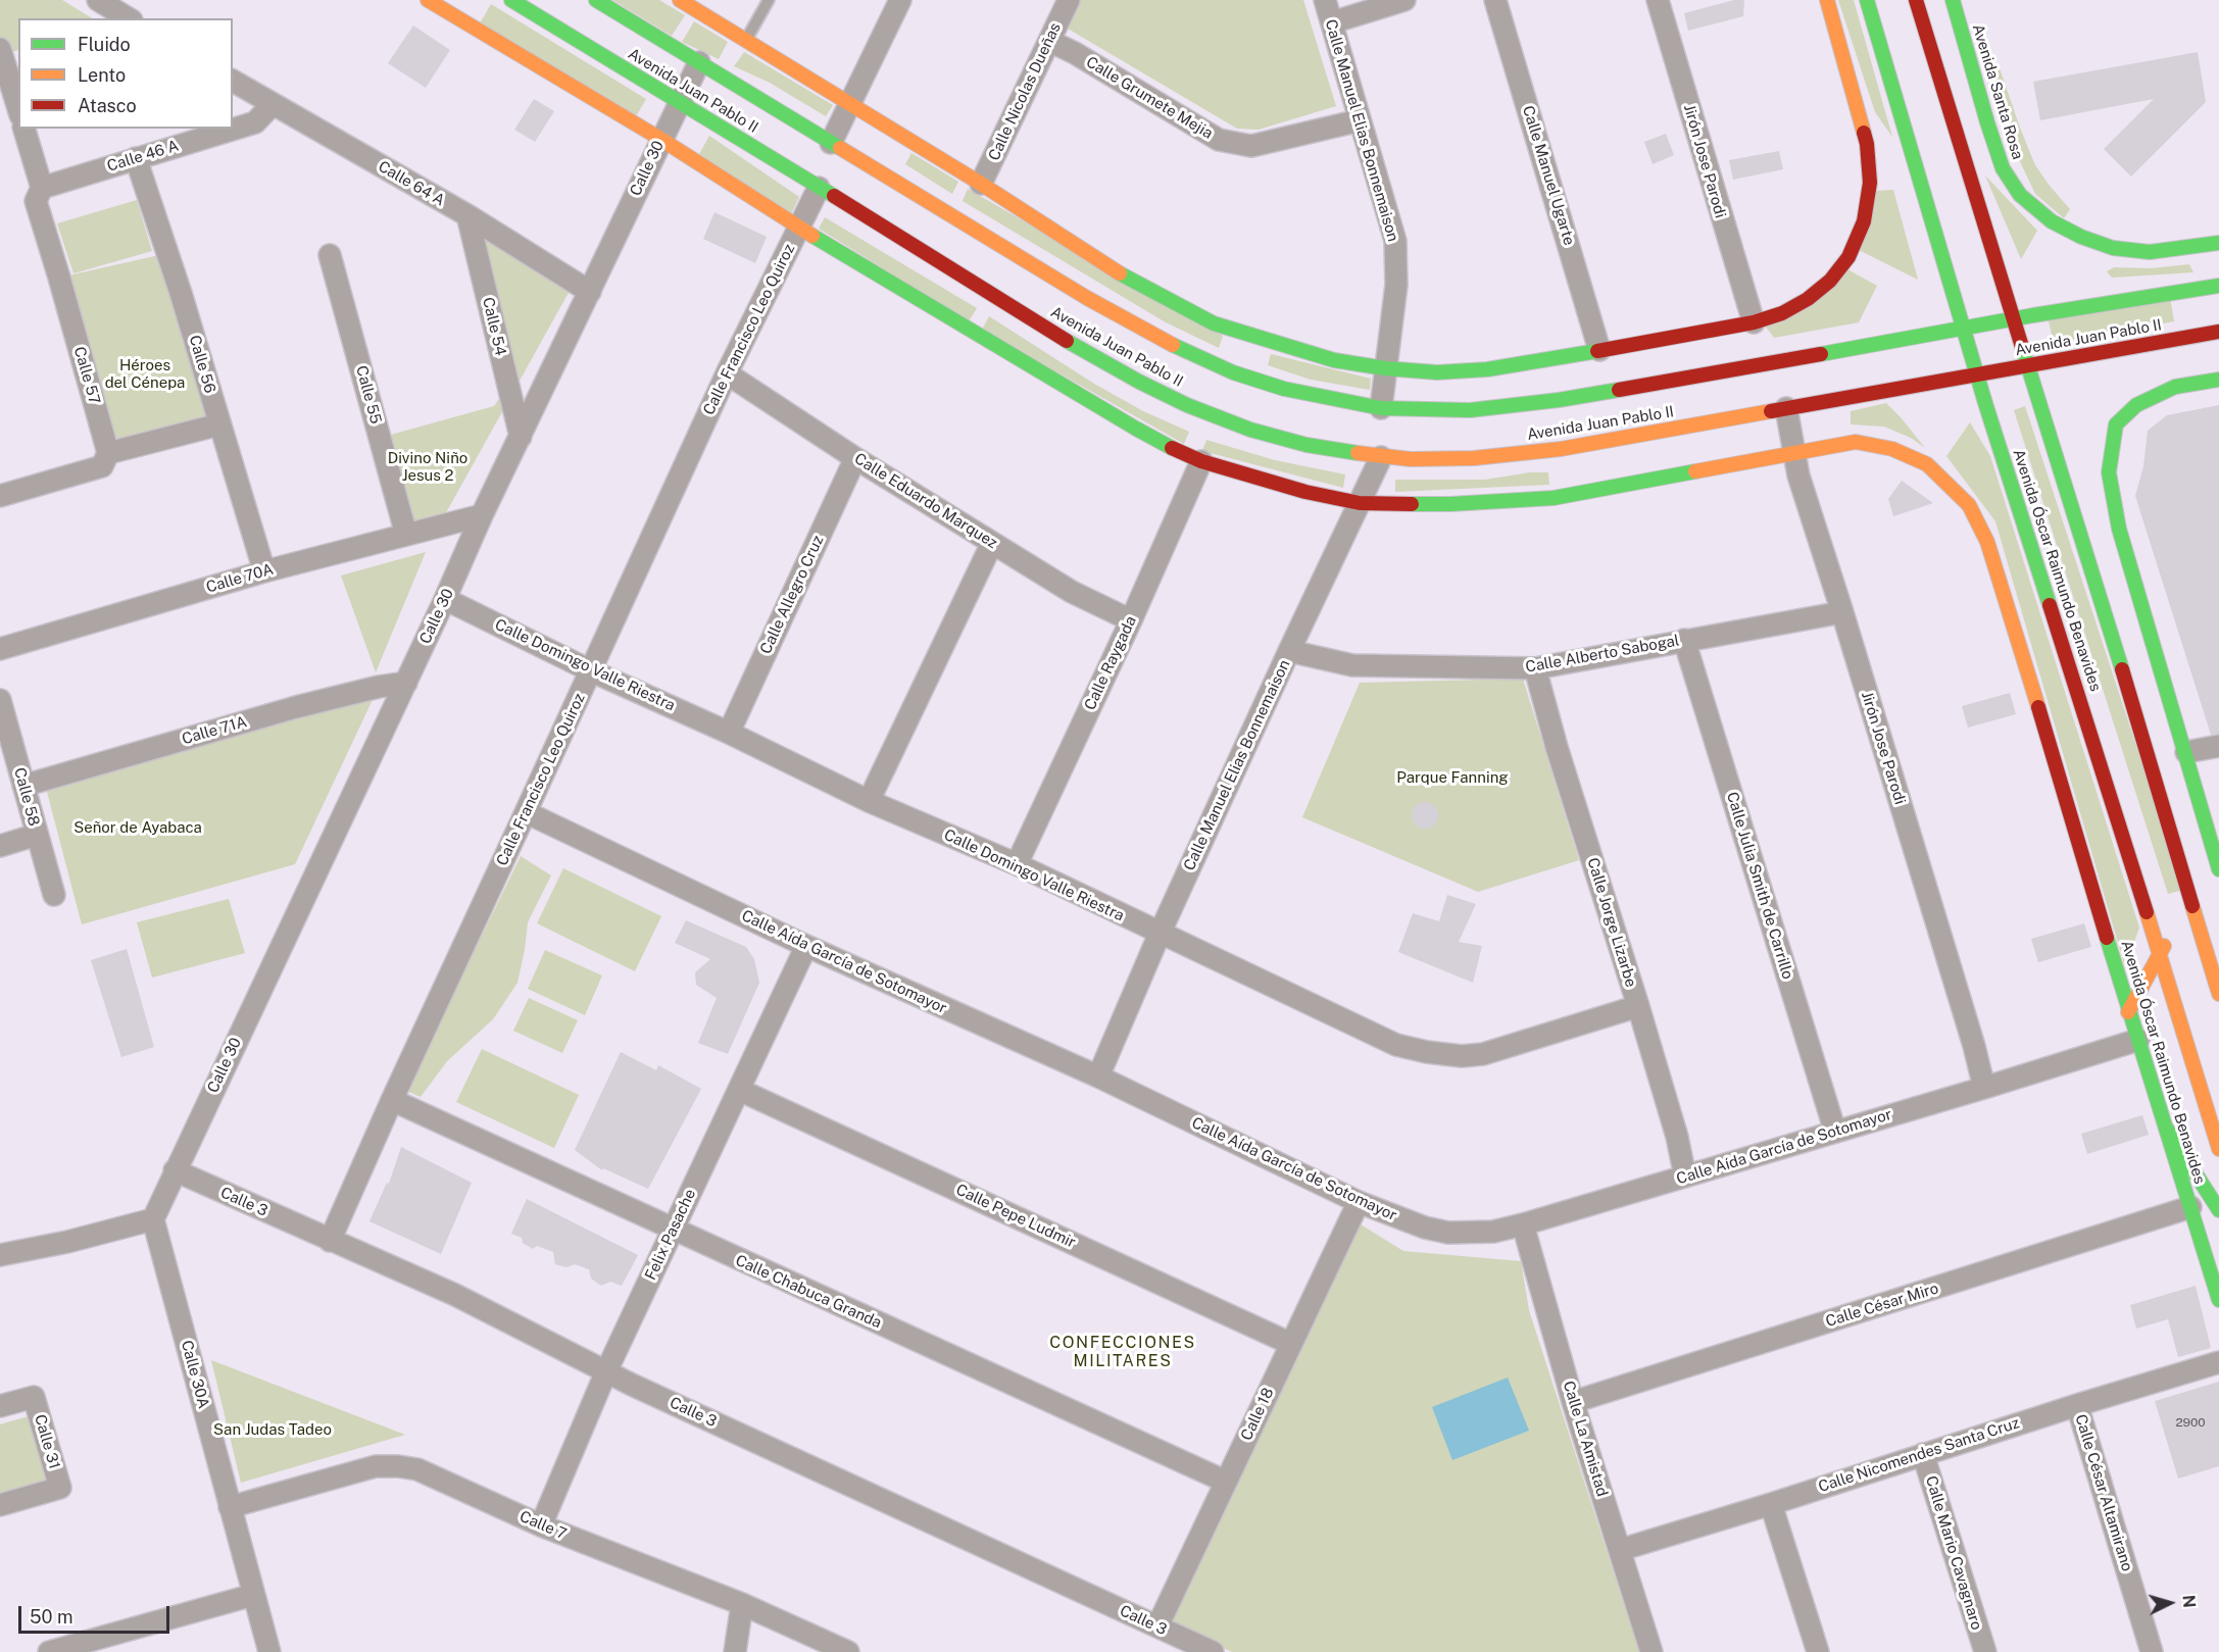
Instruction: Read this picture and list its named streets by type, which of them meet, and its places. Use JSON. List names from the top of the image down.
{
  "streets": {
    "main road": ["Avenida Juan Pablo II", "Avenida Santa Rosa", "Avenida Óscar Raimundo Benavides"],
    "street": [
      "Calle Nicolas Dueñas",
      "Calle Grumete Mejia",
      "Calle Manuel Elias Bonnemaison",
      "Calle 46 A",
      "Jirón Jose Parodi",
      "Calle 30",
      "Calle Manuel Ugarte",
      "Calle 64 A",
      "Calle 54",
      "Calle Francisco Leo Quiroz",
      "Calle 56",
      "Calle 57",
      "Calle 55",
      "Calle Eduardo Marquez",
      "Calle 70A",
      "Calle Allegro Cruz",
      "Calle Alberto Sabogal",
      "Calle Raygada",
      "Calle Domingo Valle Riestra",
      "Calle 71A",
      "Calle 58",
      "Calle Julia Smith de Carrillo",
      "Calle Jorge Lizarbe",
      "Calle Aída García de Sotomayor",
      "Calle 3",
      "Calle Pepe Ludmir",
      "Felix Pasache",
      "Calle Chabuca Granda",
      "Calle César Miro",
      "Calle 30A",
      "Calle 18",
      "Calle La Amistad",
      "Calle 31",
      "Calle Nicomendes Santa Cruz",
      "Calle César Altamirano",
      "Calle 7",
      "Calle Mario Cavagnaro"
    ]
  },
  "crossings": [
    ["Avenida Juan Pablo II", "Calle Manuel Elias Bonnemaison"],
    ["Avenida Juan Pablo II", "Jirón Jose Parodi"],
    ["Avenida Juan Pablo II", "Calle 30"],
    ["Avenida Juan Pablo II", "Calle Francisco Leo Quiroz"],
    ["Avenida Juan Pablo II", "Avenida Óscar Raimundo Benavides"],
    ["Calle Nicolas Dueñas", "Calle Grumete Mejia"],
    ["Calle Grumete Mejia", "Calle Manuel Elias Bonnemaison"],
    ["Calle Manuel Elias Bonnemaison", "Calle Alberto Sabogal"],
    ["Calle Manuel Elias Bonnemaison", "Calle Domingo Valle Riestra"],
    ["Calle Manuel Elias Bonnemaison", "Calle Aída García de Sotomayor"],
    ["Calle 46 A", "Calle 64 A"],
    ["Calle 46 A", "Calle 56"],
    ["Calle 46 A", "Calle 57"],
    ["Jirón Jose Parodi", "Avenida Óscar Raimundo Benavides"],
    ["Jirón Jose Parodi", "Calle Alberto Sabogal"],
    ["Jirón Jose Parodi", "Calle Aída García de Sotomayor"],
    ["Calle 30", "Calle 64 A"],
    ["Calle 30", "Calle 54"],
    ["Calle 30", "Calle 70A"],
    ["Calle 30", "Calle Domingo Valle Riestra"],
    ["Calle 30", "Calle 71A"],
    ["Calle 30", "Calle 3"],
    ["Calle 64 A", "Calle 54"],
    ["Calle Francisco Leo Quiroz", "Calle Eduardo Marquez"],
    ["Calle Francisco Leo Quiroz", "Calle Domingo Valle Riestra"],
    ["Calle Francisco Leo Quiroz", "Calle Aída García de Sotomayor"],
    ["Calle Francisco Leo Quiroz", "Calle 3"],
    ["Calle Francisco Leo Quiroz", "Calle Chabuca Granda"],
    ["Calle 56", "Calle 70A"],
    ["Calle 55", "Calle 70A"],
    ["Calle Eduardo Marquez", "Calle Allegro Cruz"],
    ["Calle Eduardo Marquez", "Calle Raygada"],
    ["Avenida Óscar Raimundo Benavides", "Calle Aída García de Sotomayor"],
    ["Avenida Óscar Raimundo Benavides", "Calle César Miro"],
    ["Calle Allegro Cruz", "Calle Domingo Valle Riestra"],
    ["Calle Alberto Sabogal", "Calle Julia Smith de Carrillo"],
    ["Calle Alberto Sabogal", "Calle Jorge Lizarbe"],
    ["Calle Raygada", "Calle Domingo Valle Riestra"],
    ["Calle Domingo Valle Riestra", "Calle Jorge Lizarbe"],
    ["Calle 71A", "Calle 58"],
    ["Calle Julia Smith de Carrillo", "Calle Aída García de Sotomayor"],
    ["Calle Jorge Lizarbe", "Calle Aída García de Sotomayor"],
    ["Calle Aída García de Sotomayor", "Felix Pasache"],
    ["Calle Aída García de Sotomayor", "Calle 18"],
    ["Calle Aída García de Sotomayor", "Calle La Amistad"],
    ["Calle 3", "Felix Pasache"],
    ["Calle 3", "Calle 18"],
    ["Calle Pepe Ludmir", "Felix Pasache"],
    ["Calle Pepe Ludmir", "Calle 18"],
    ["Felix Pasache", "Calle Chabuca Granda"],
    ["Felix Pasache", "Calle 7"],
    ["Calle Chabuca Granda", "Calle 18"],
    ["Calle César Miro", "Calle La Amistad"],
    ["Calle 30A", "Calle 7"],
    ["Calle La Amistad", "Calle Nicomendes Santa Cruz"],
    ["Calle Nicomendes Santa Cruz", "Calle César Altamirano"],
    ["Calle Nicomendes Santa Cruz", "Calle Mario Cavagnaro"]
  ],
  "districts": ["CONFECCIONES MILITARES"],
  "parks": [
    "Héroes del Cénepa",
    "Divino Niño Jesus 2",
    "Parque Fanning",
    "Señor de Ayabaca",
    "San Judas Tadeo"
  ],
  "house_numbers": ["2900"],
  "legend": ["Fluido", "Lento", "Atasco"],
  "scale_bar": "50 m",
  "north": "right"
}
